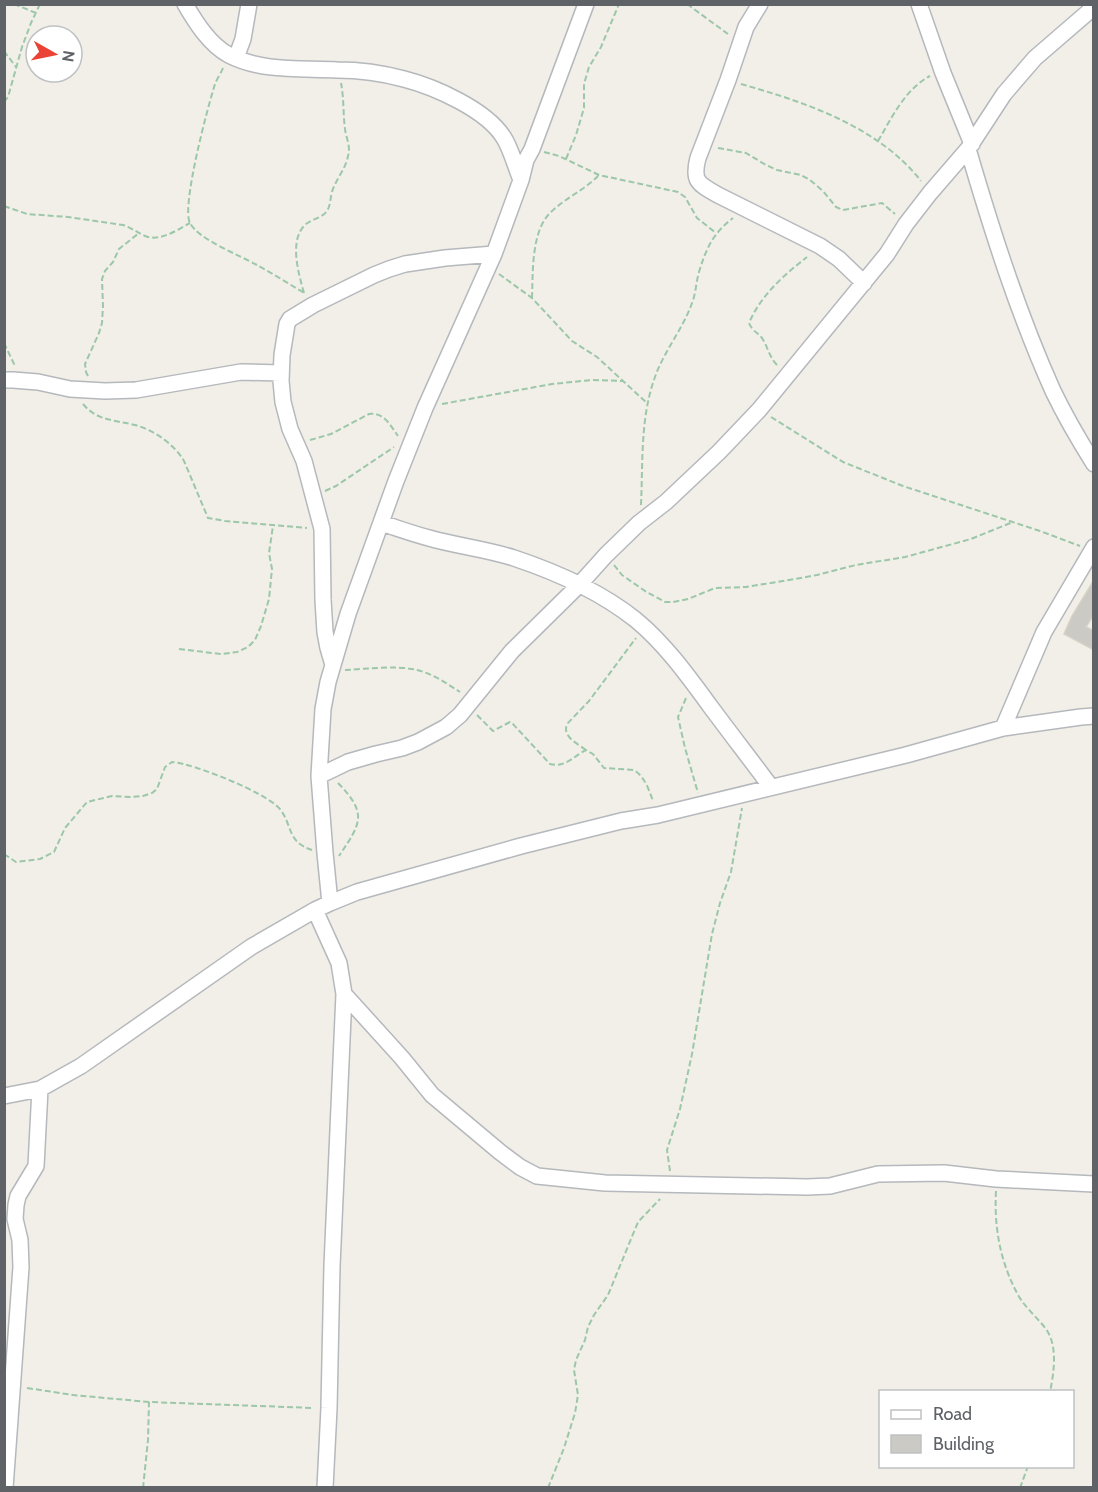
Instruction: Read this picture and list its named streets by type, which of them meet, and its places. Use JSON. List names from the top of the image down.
{
  "legend": ["Road", "Building"],
  "north": "right"
}
